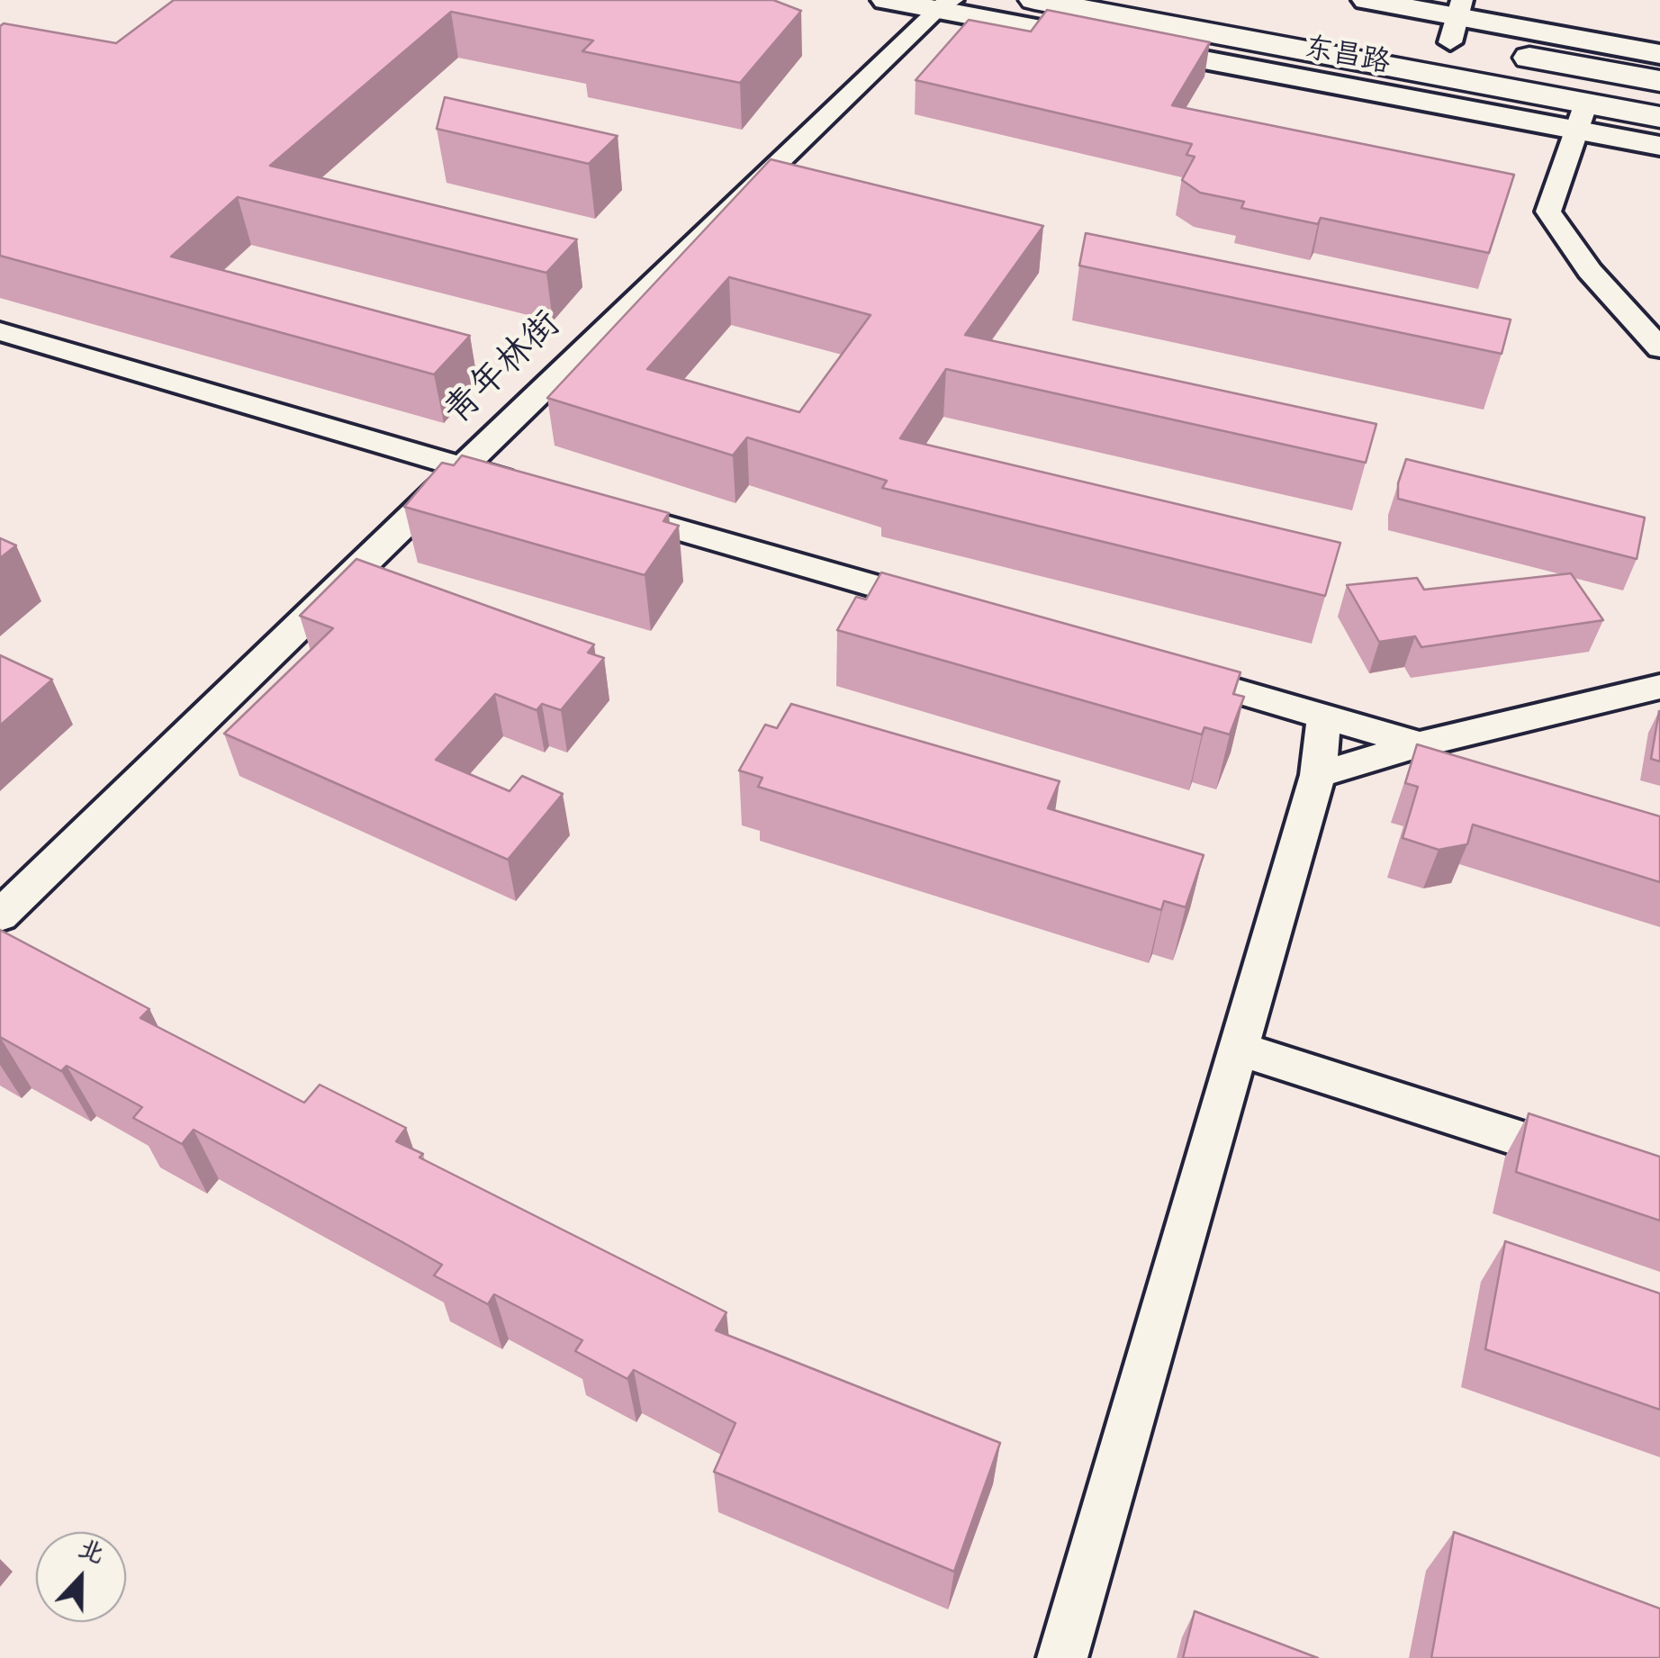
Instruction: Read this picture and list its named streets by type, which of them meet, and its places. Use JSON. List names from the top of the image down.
{
  "streets": {
    "main road": ["东昌路"],
    "street": ["青年林街"]
  },
  "north": "top"
}
